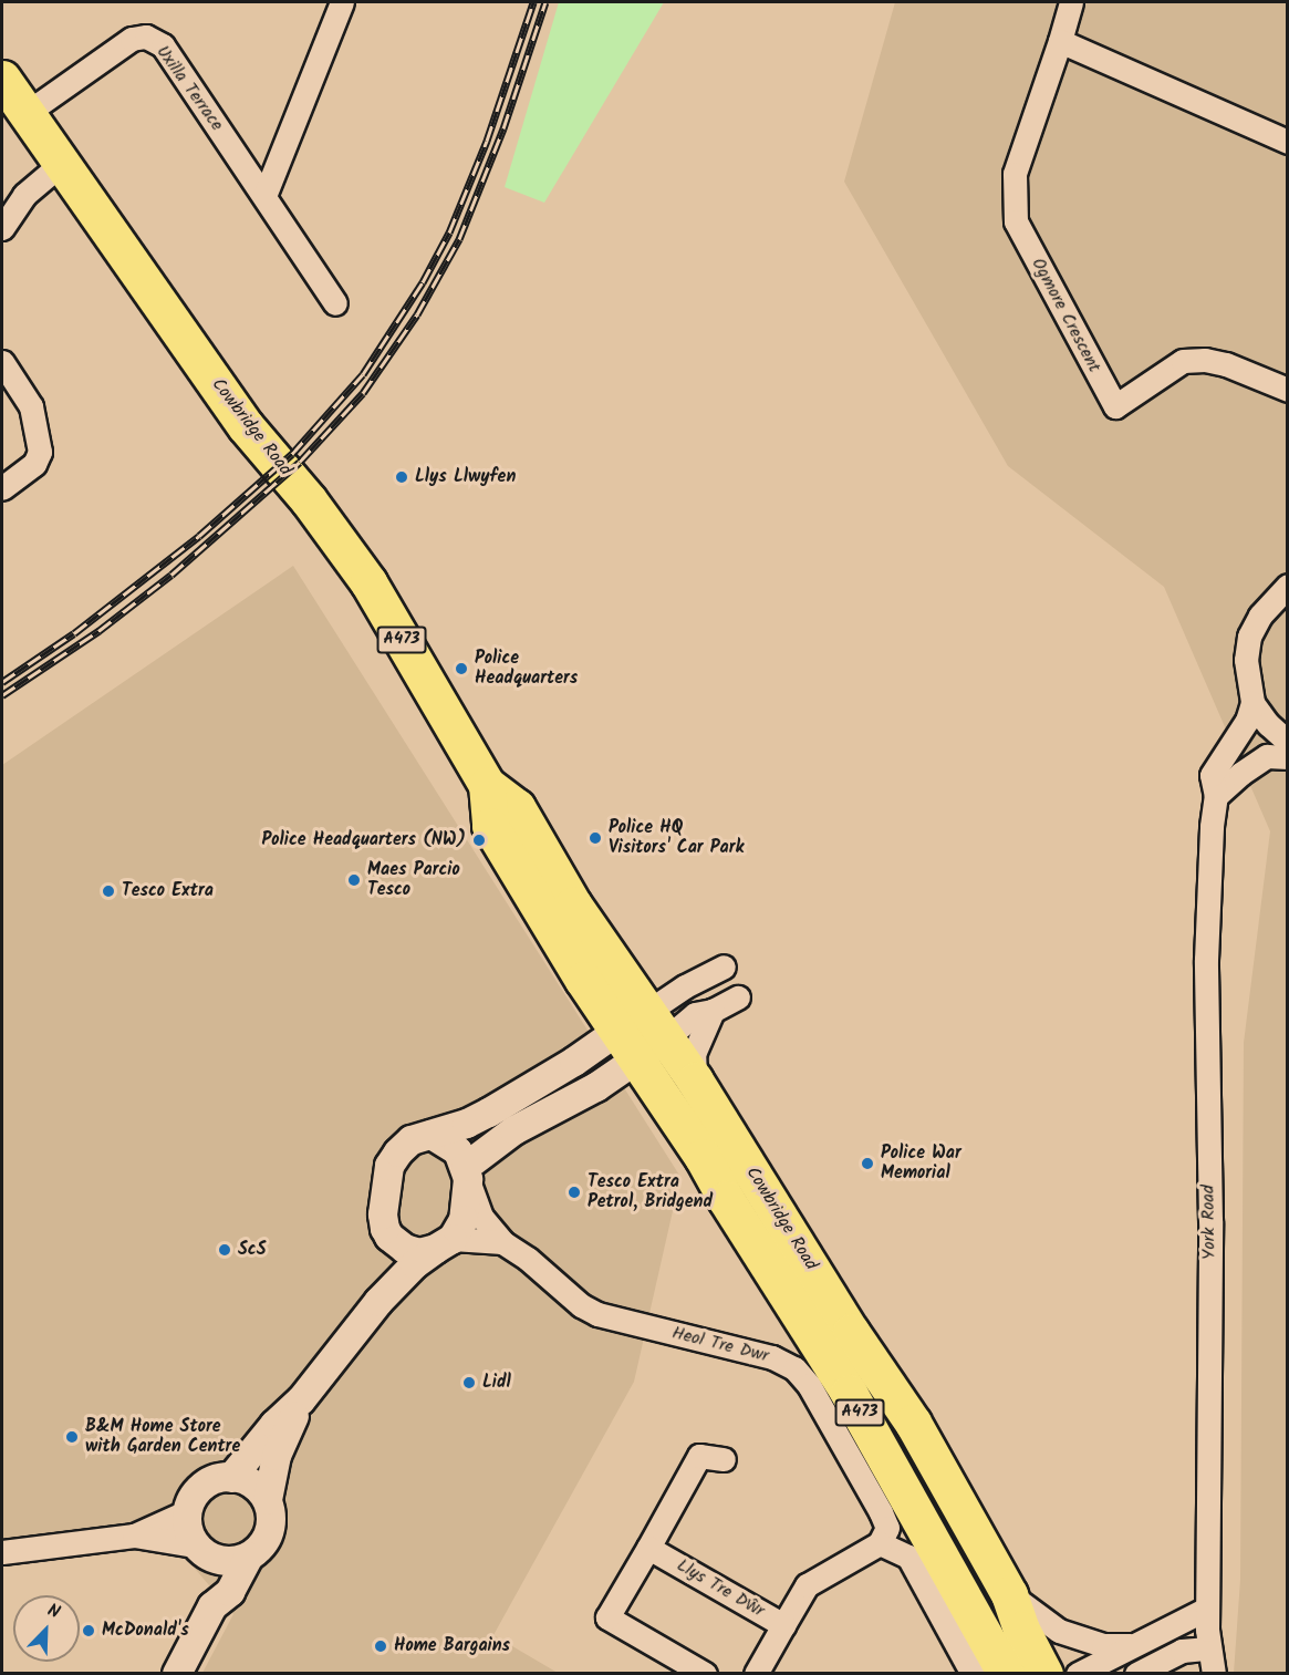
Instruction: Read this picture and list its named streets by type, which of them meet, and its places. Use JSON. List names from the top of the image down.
{
  "streets": {
    "main road": ["Cowbridge Road", "A473"],
    "street": [
      "Uxilla Terrace",
      "Ogmore Crescent",
      "York Road",
      "Heol Tre Dwr",
      "Llys Tre Dŵr"
    ]
  },
  "crossings": [
    ["Uxilla Terrace", "Cowbridge Road"],
    ["Heol Tre Dwr", "Llys Tre Dŵr"]
  ],
  "places": [
    "Llys Llwyfen",
    "Police Headquarters",
    "Police HQ Visitors' Car Park",
    "Police Headquarters (NW)",
    "Maes Parcio Tesco",
    "Tesco Extra",
    "Police War Memorial",
    "Tesco Extra Petrol, Bridgend",
    "ScS",
    "Lidl",
    "B&M Home Store with Garden Centre",
    "McDonald's",
    "Home Bargains"
  ],
  "north": "top right"
}
